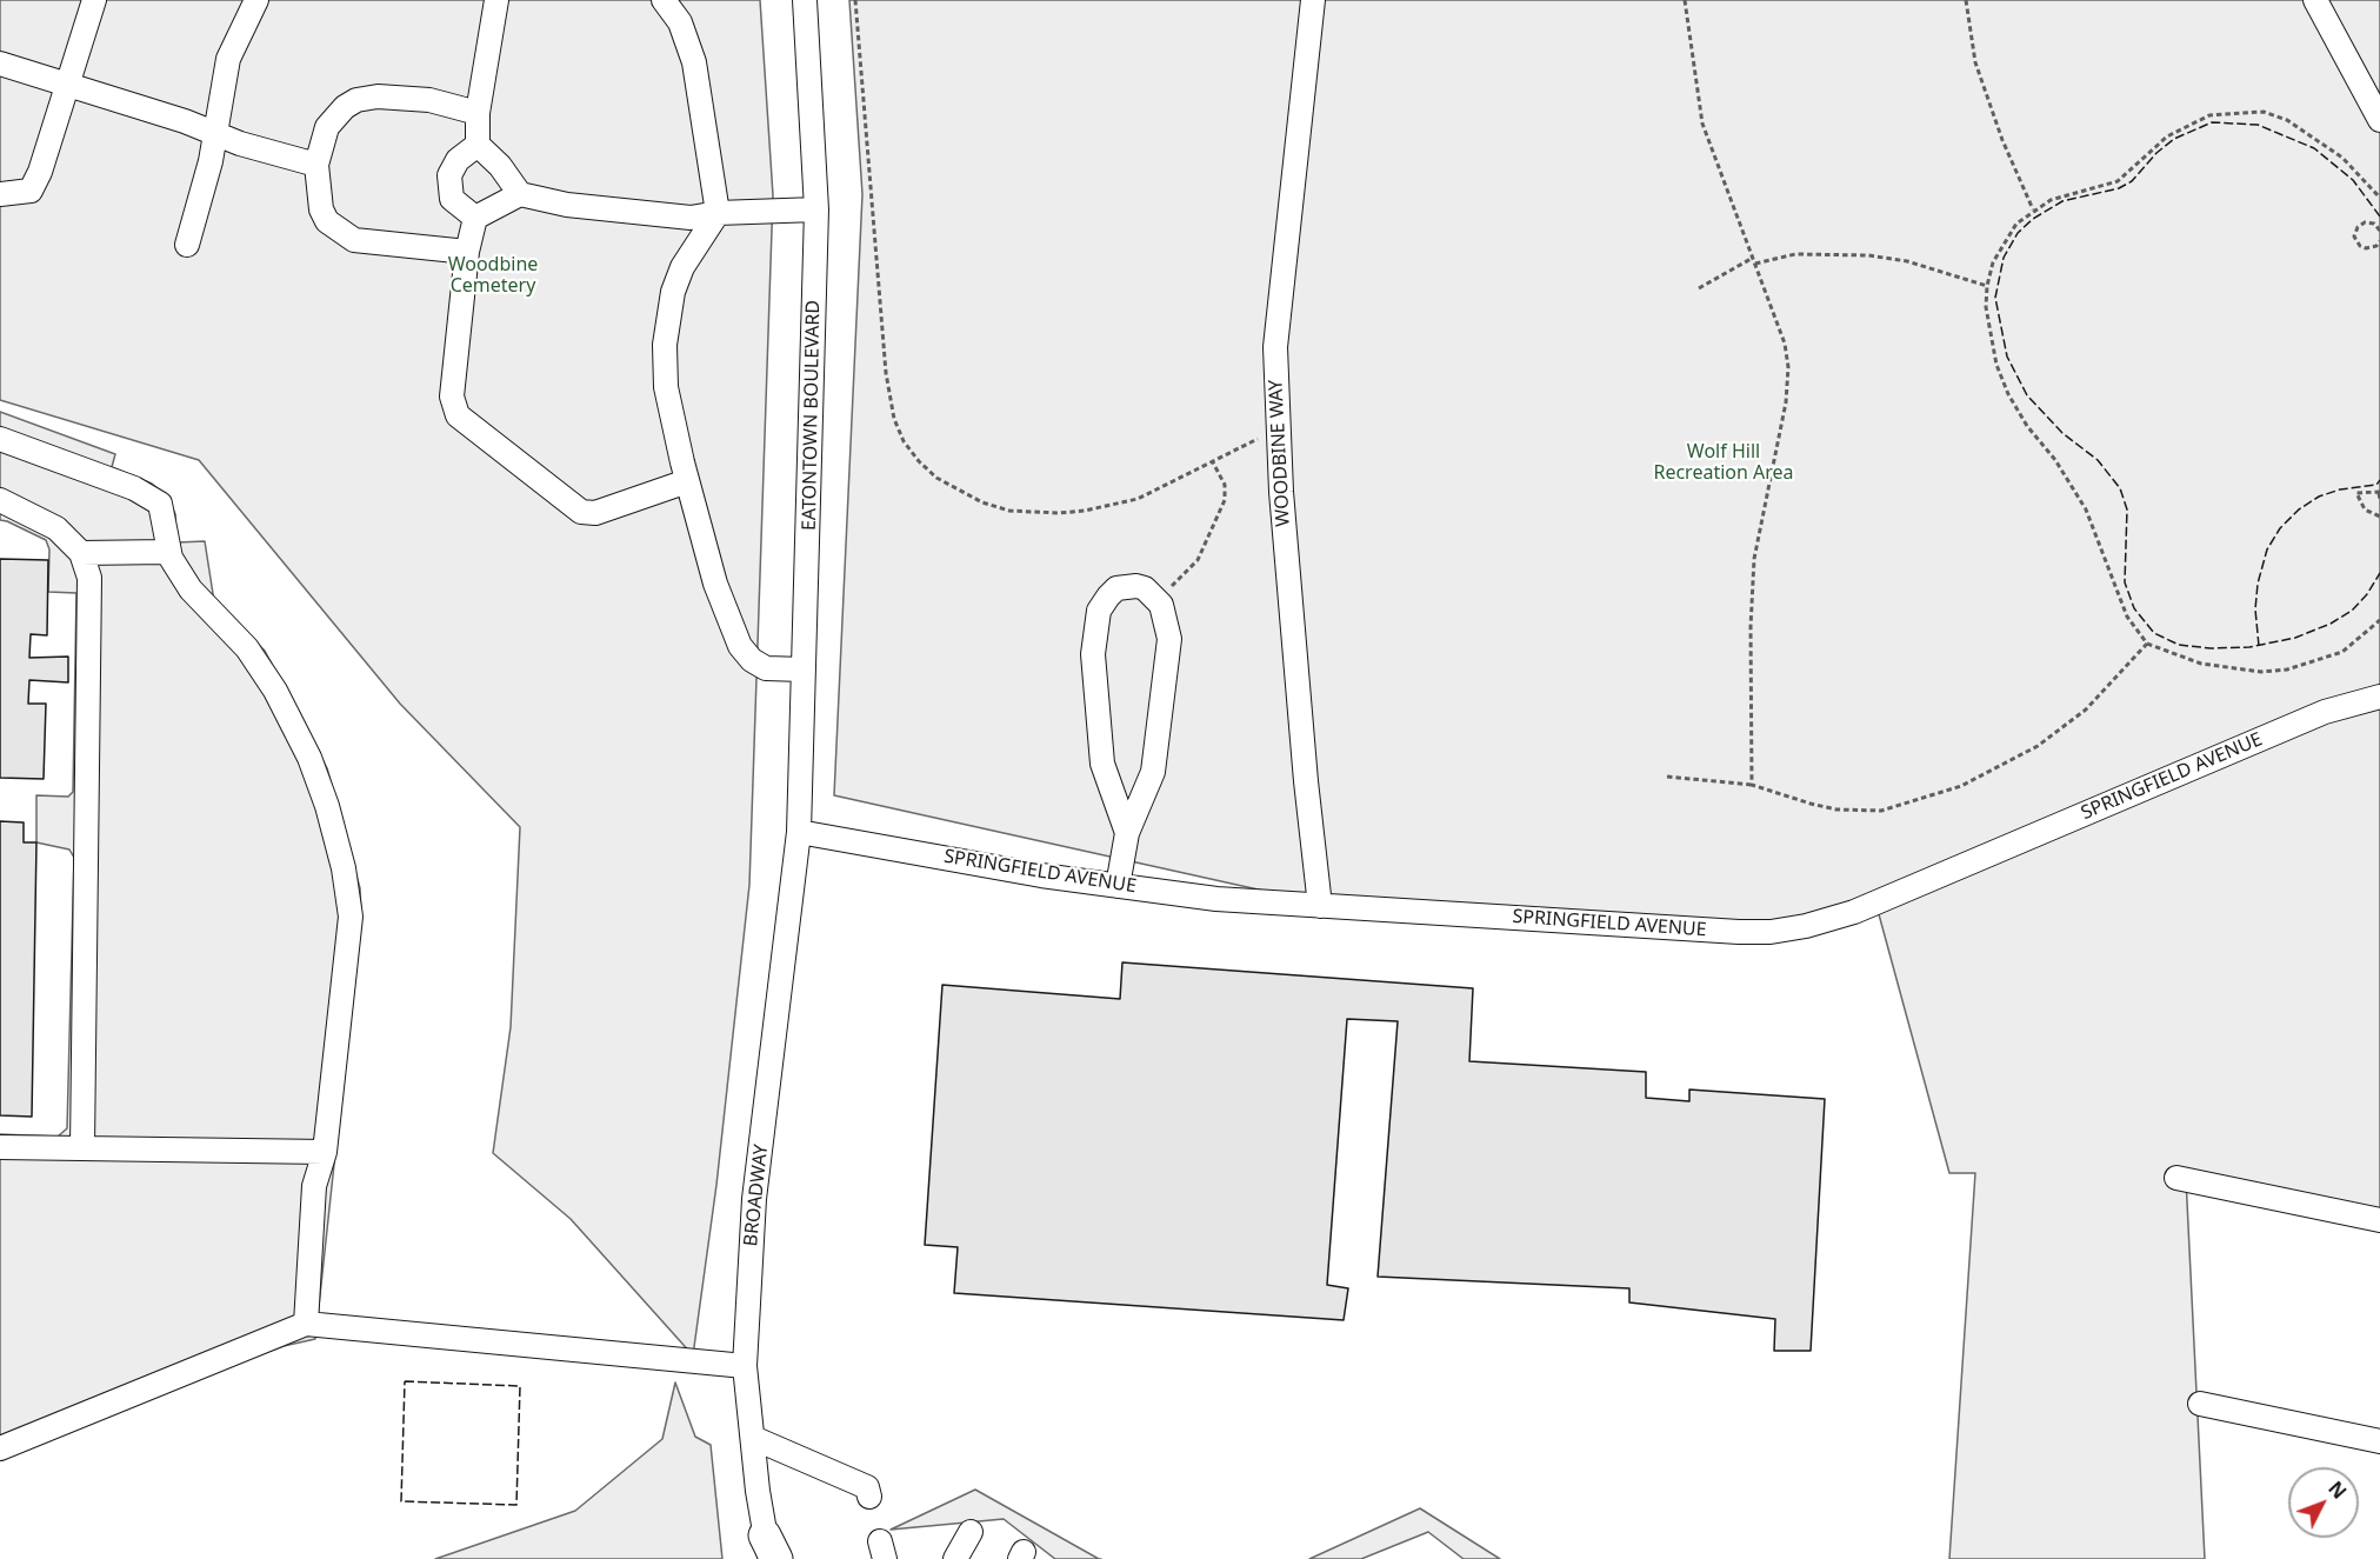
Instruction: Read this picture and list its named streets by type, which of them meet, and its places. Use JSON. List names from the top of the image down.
{
  "streets": {
    "street": [
      "EATONTOWN BOULEVARD",
      "WOODBINE WAY",
      "SPRINGFIELD AVENUE",
      "BROADWAY"
    ]
  },
  "crossings": [
    ["EATONTOWN BOULEVARD", "SPRINGFIELD AVENUE"],
    ["EATONTOWN BOULEVARD", "BROADWAY"],
    ["WOODBINE WAY", "SPRINGFIELD AVENUE"],
    ["SPRINGFIELD AVENUE", "BROADWAY"]
  ],
  "parks": ["Woodbine Cemetery", "Wolf Hill Recreation Area"],
  "north": "top right"
}
